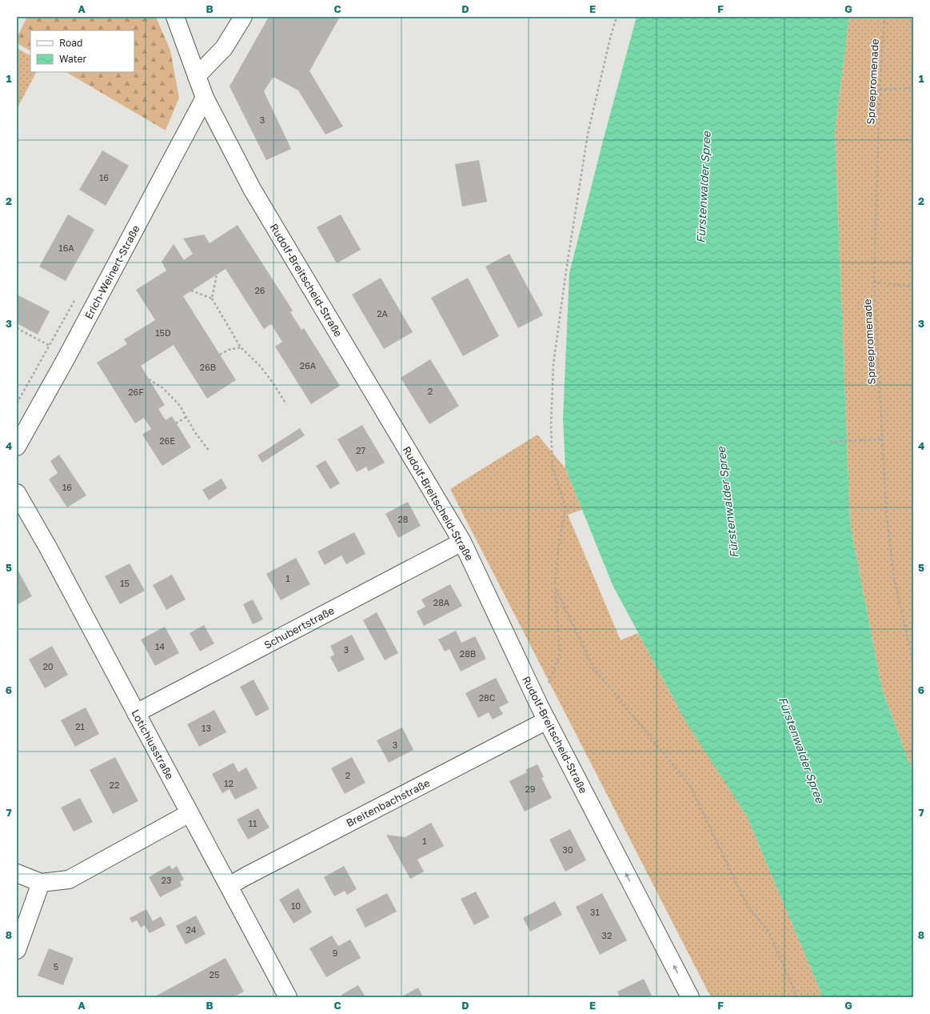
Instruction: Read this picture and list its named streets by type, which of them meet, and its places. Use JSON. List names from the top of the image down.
{
  "streets": {
    "street": [
      "Erich-Weinert-Straße",
      "Rudolf-Breitscheid-Straße",
      "Schubertstraße",
      "Lotichiusstraße",
      "Breitenbachstraße"
    ],
    "path": ["Spreepromenade"]
  },
  "crossings": [
    ["Erich-Weinert-Straße", "Rudolf-Breitscheid-Straße"],
    ["Rudolf-Breitscheid-Straße", "Schubertstraße"],
    ["Rudolf-Breitscheid-Straße", "Breitenbachstraße"],
    ["Schubertstraße", "Lotichiusstraße"],
    ["Lotichiusstraße", "Breitenbachstraße"]
  ],
  "water": ["Fürstenwalder Spree"],
  "house_numbers": [
    "3",
    "16",
    "16A",
    "26",
    "2A",
    "15D",
    "26A",
    "26B",
    "2",
    "26F",
    "26E",
    "27",
    "16",
    "28",
    "1",
    "15",
    "28A",
    "14",
    "3",
    "28B",
    "20",
    "28C",
    "21",
    "13",
    "3",
    "2",
    "12",
    "22",
    "29",
    "11",
    "1",
    "30",
    "23",
    "10",
    "31",
    "24",
    "32",
    "9",
    "5",
    "25"
  ],
  "legend": ["Road", "Water"],
  "grid": {
    "columns": [
      "A",
      "B",
      "C",
      "D",
      "E",
      "F",
      "G"
    ],
    "rows": [
      "1",
      "2",
      "3",
      "4",
      "5",
      "6",
      "7",
      "8"
    ]
  }
}
